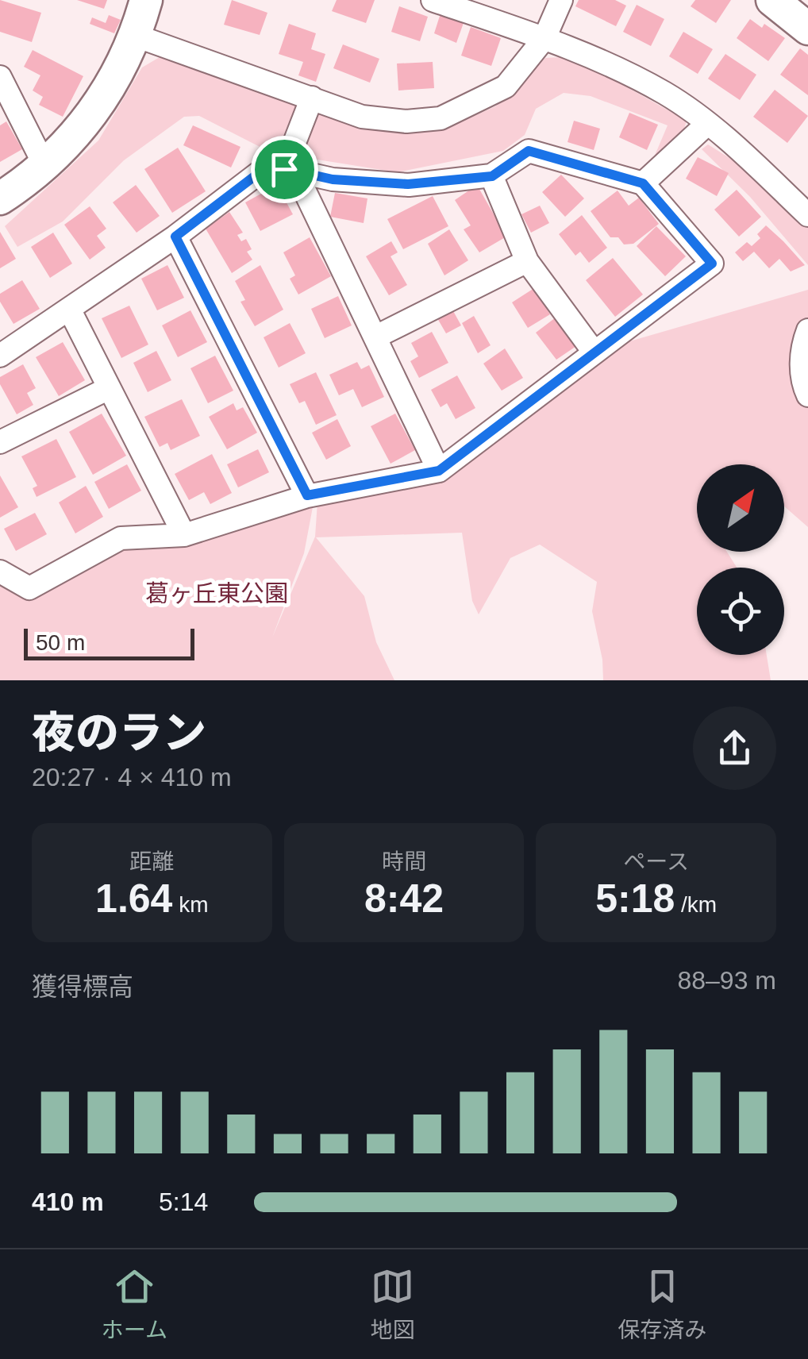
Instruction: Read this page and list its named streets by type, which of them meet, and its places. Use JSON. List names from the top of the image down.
{
  "parks": ["葛ヶ丘東公園"],
  "scale_bar": "50 m",
  "north": "top right",
  "page": {
    "scale": "50 m",
    "heading": ["夜のラン", "20:27 · 4 × 410 m"],
    "stats": [
      ["距離", "1.64 km"],
      ["時間", "8:42"],
      ["ペース", "5:18 /km"]
    ],
    "chart": ["獲得標高", "88–93 m"],
    "list": [
      {
        "name": "410 m",
        "note": "5:14"
      }
    ],
    "tabs": ["ホーム", "地図", "保存済み"]
  }
}
